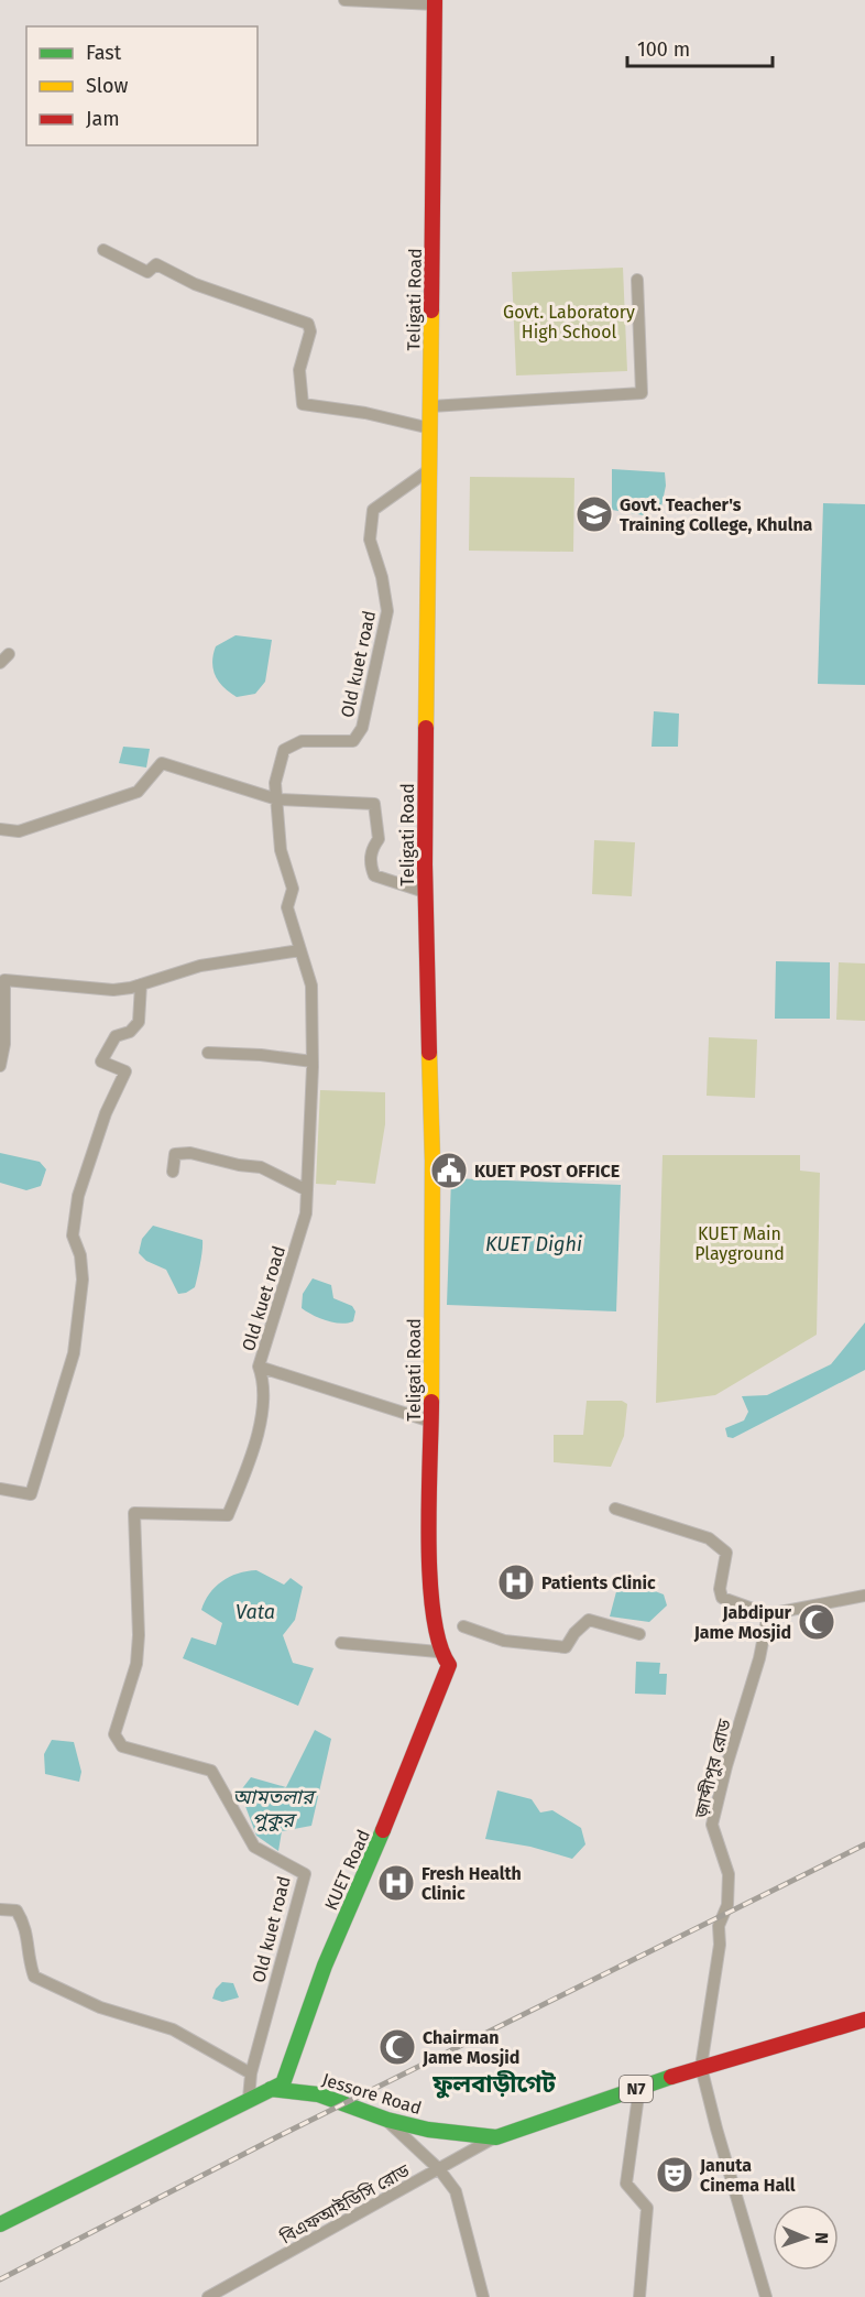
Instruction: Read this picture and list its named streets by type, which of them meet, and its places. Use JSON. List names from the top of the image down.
{
  "streets": {
    "main road": [
      "Teligati Road",
      "KUET Road",
      "N7",
      "Jessore Road"
    ],
    "street": ["Old kuet road", "জ়াব্দীপুর রোড", "বিএফআইডিসি রোড"]
  },
  "crossings": [
    ["Teligati Road", "Old kuet road"],
    ["Teligati Road", "KUET Road"],
    ["Old kuet road", "N7"],
    ["জ়াব্দীপুর রোড", "Jessore Road"],
    ["KUET Road", "N7"],
    ["N7", "Jessore Road"],
    ["Jessore Road", "বিএফআইডিসি রোড"]
  ],
  "districts": ["ফুলবাড়ীগেট"],
  "water": ["KUET Dighi", "Vata", "আমতলার পুকুর"],
  "parks": ["Govt. Laboratory High School", "KUET Main Playground"],
  "places": {
    "school or university": ["Govt. Teacher's Training College, Khulna"],
    "public building": ["KUET POST OFFICE"],
    "hospital": ["Patients Clinic", "Fresh Health Clinic"],
    "mosque": ["Jabdipur Jame Mosjid", "Chairman Jame Mosjid"],
    "theatre": ["Januta Cinema Hall"]
  },
  "legend": ["Fast", "Slow", "Jam"],
  "scale_bar": "100 m",
  "north": "right"
}
